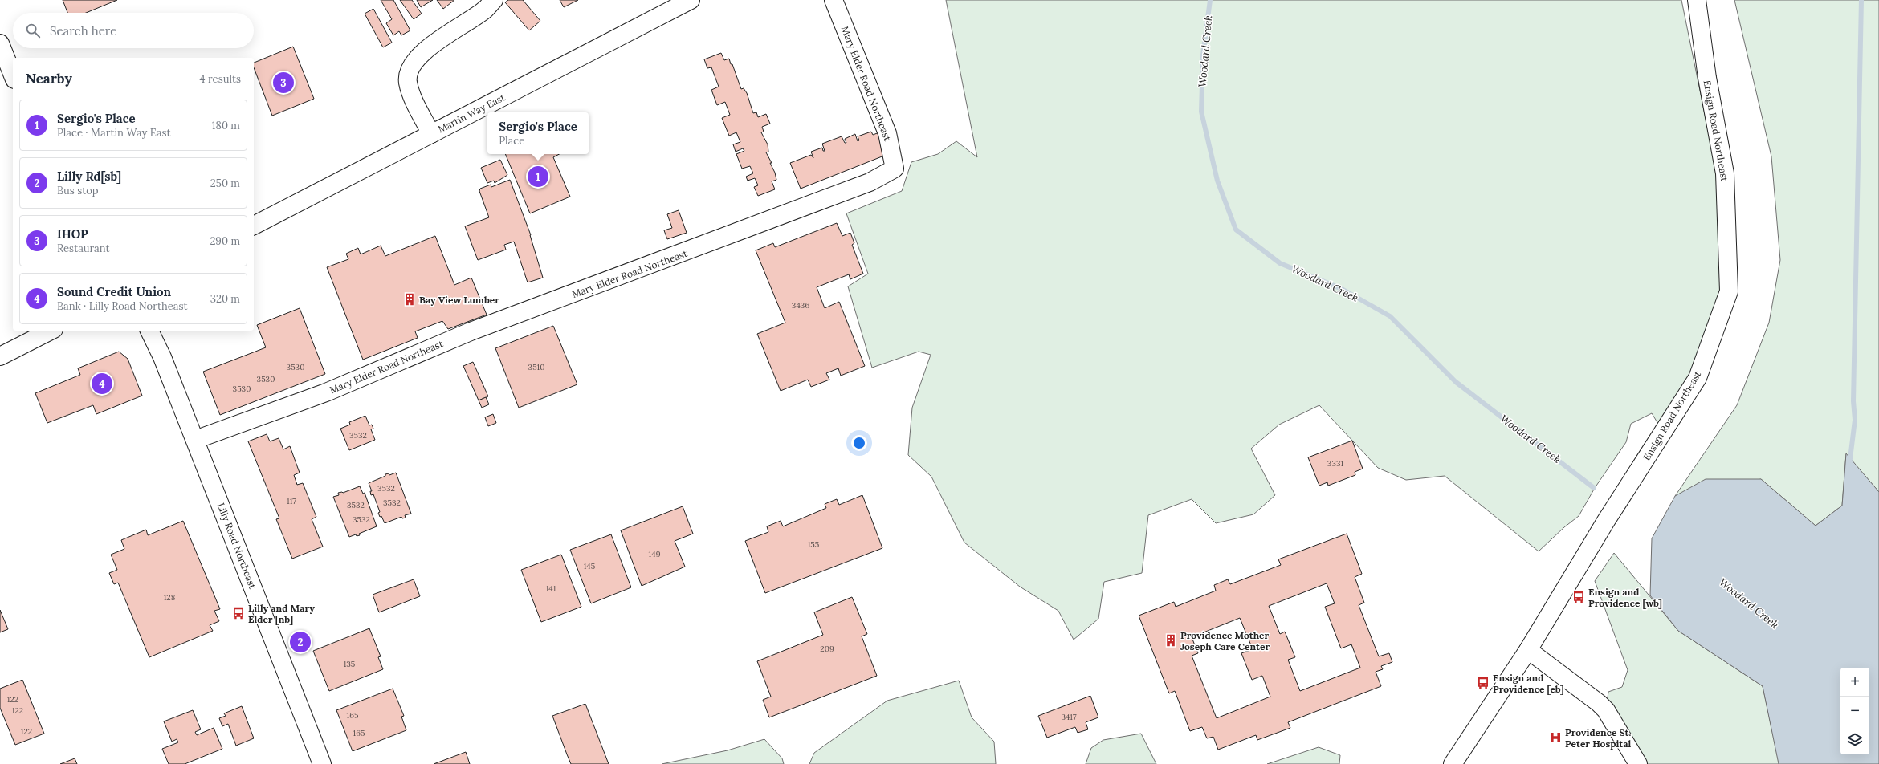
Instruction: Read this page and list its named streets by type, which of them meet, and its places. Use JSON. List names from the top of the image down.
{
  "streets": {
    "street": [
      "Mary Elder Road Northeast",
      "Martin Way East",
      "Ensign Road Northeast",
      "Lilly Road Northeast"
    ]
  },
  "crossings": [
    ["Mary Elder Road Northeast", "Lilly Road Northeast"]
  ],
  "water": ["Woodard Creek"],
  "places": {
    "building": ["Bay View Lumber", "Providence Mother Joseph Care Center"],
    "bus stop": ["Ensign and Providence [wb]", "Lilly and Mary Elder [nb]", "Ensign and Providence [eb]"],
    "hospital": ["Providence St. Peter Hospital"]
  },
  "house_numbers": [
    "3436",
    "3530",
    "3510",
    "3530",
    "3530",
    "3532",
    "3331",
    "3532",
    "117",
    "3532",
    "3532",
    "3532",
    "155",
    "149",
    "145",
    "141",
    "128",
    "209",
    "135",
    "122",
    "122",
    "165",
    "3417",
    "122",
    "165"
  ],
  "page": {
    "search": "Search here",
    "heading": ["Nearby", "4 results"],
    "pins": [
      "3",
      "1",
      "4",
      "2"
    ],
    "list": [
      {
        "mark": "1",
        "name": "Sergio's Place",
        "note": "Place · Martin Way East",
        "value": "180 m"
      },
      {
        "mark": "2",
        "name": "Lilly Rd[sb]",
        "note": "Bus stop",
        "value": "250 m"
      },
      {
        "mark": "3",
        "name": "IHOP",
        "note": "Restaurant",
        "value": "290 m"
      },
      {
        "mark": "4",
        "name": "Sound Credit Union",
        "note": "Bank · Lilly Road Northeast",
        "value": "320 m"
      }
    ],
    "popup": ["Sergio's Place", "Place"],
    "map_buttons": ["+", "−"]
  }
}
